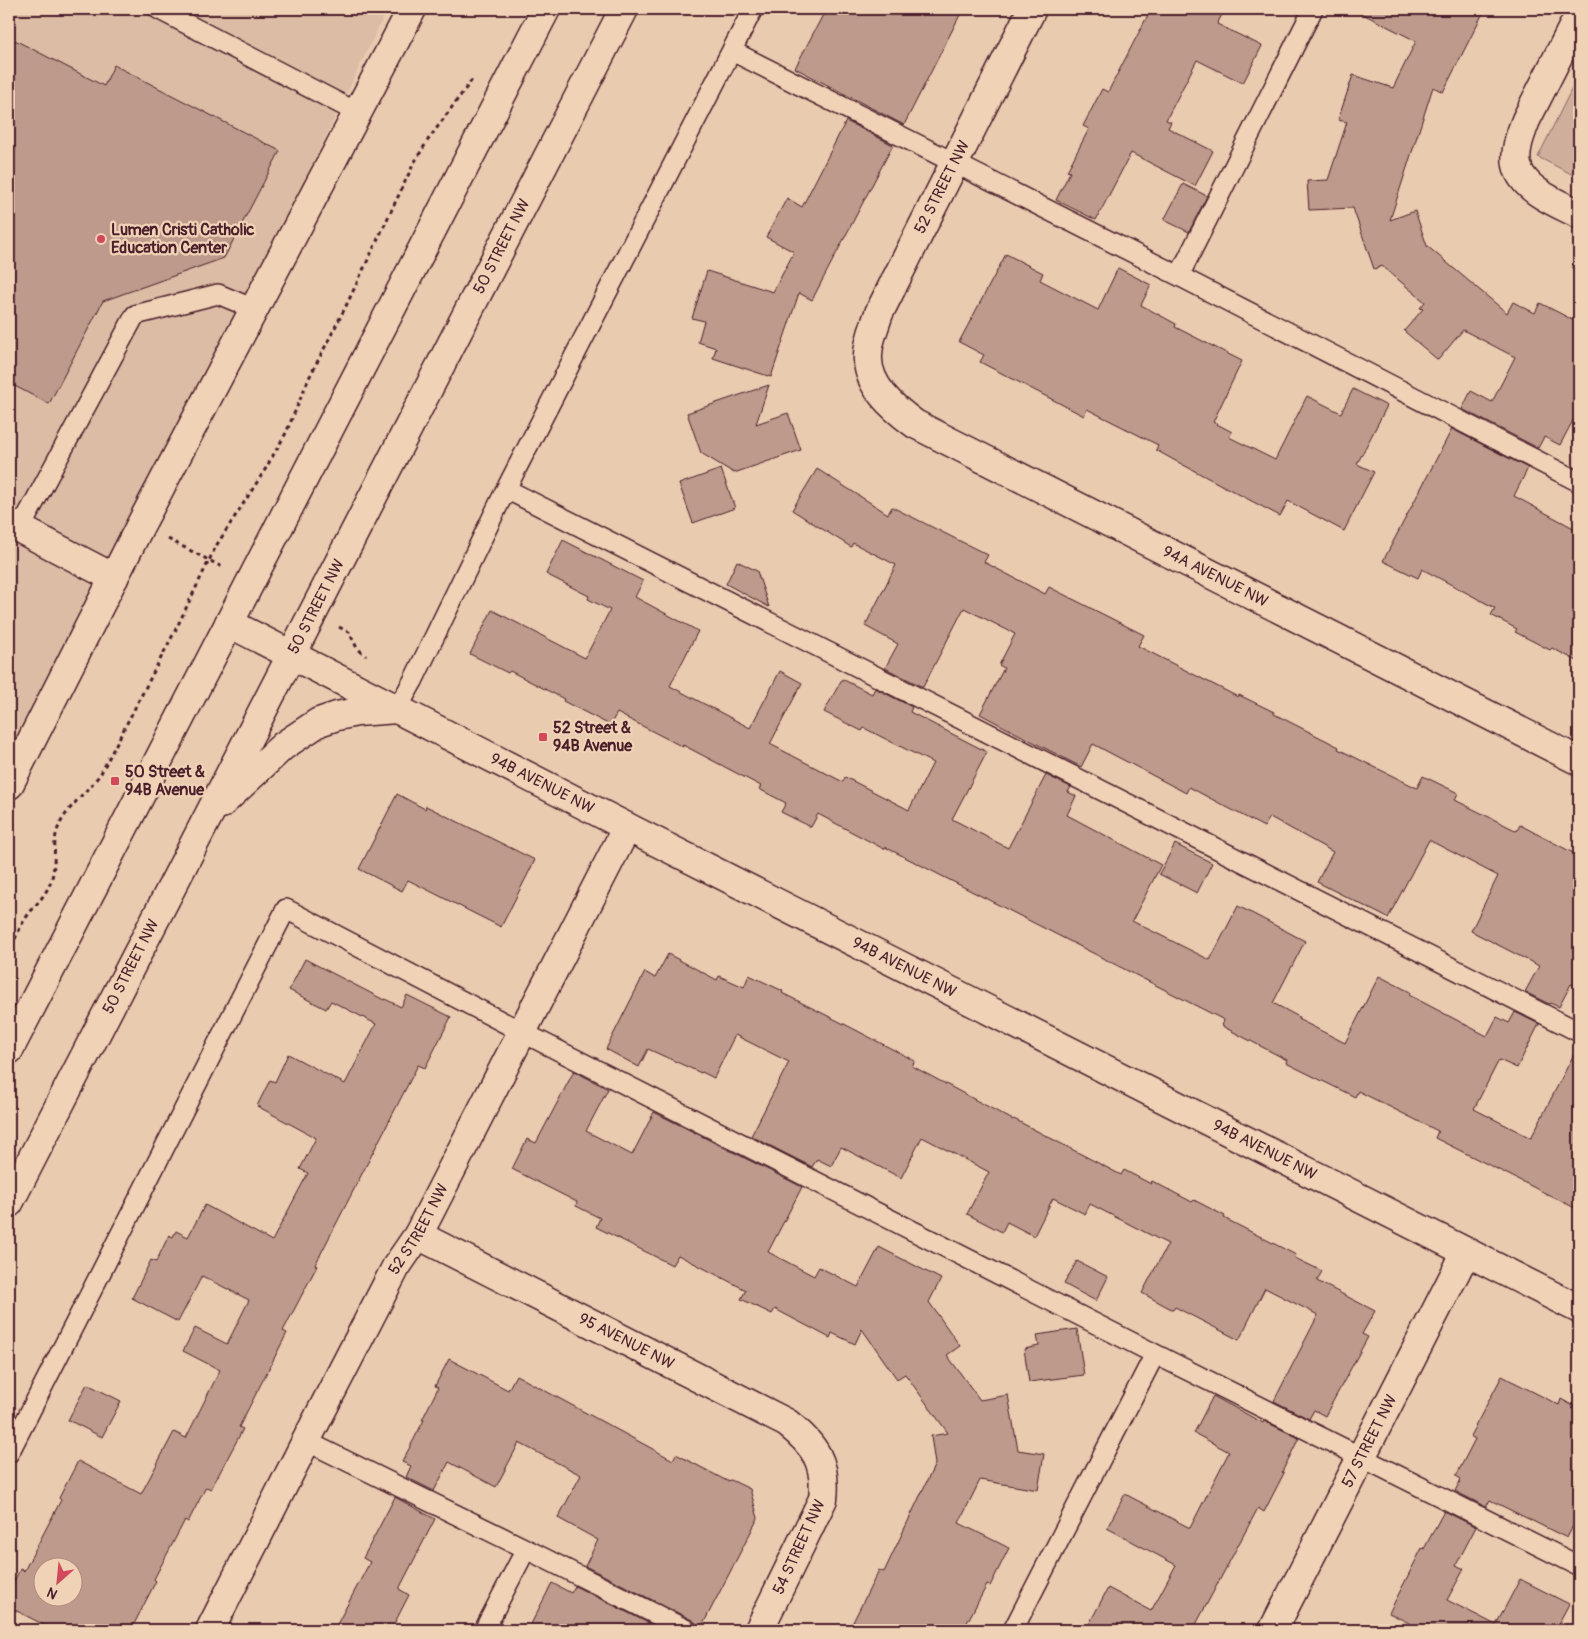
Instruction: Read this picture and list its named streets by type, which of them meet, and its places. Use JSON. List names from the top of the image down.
{
  "streets": {
    "street": [
      "52 STREET NW",
      "50 STREET NW",
      "94A AVENUE NW",
      "94B AVENUE NW",
      "95 AVENUE NW",
      "57 STREET NW",
      "54 STREET NW"
    ]
  },
  "crossings": [
    ["52 STREET NW", "94A AVENUE NW"],
    ["52 STREET NW", "94B AVENUE NW"],
    ["52 STREET NW", "95 AVENUE NW"],
    ["50 STREET NW", "94B AVENUE NW"],
    ["94B AVENUE NW", "57 STREET NW"],
    ["95 AVENUE NW", "54 STREET NW"]
  ],
  "places": {
    "other": ["Lumen Cristi Catholic Education Center"],
    "transit": ["52 Street & 94B Avenue", "50 Street & 94B Avenue"]
  },
  "north": "bottom left"
}
